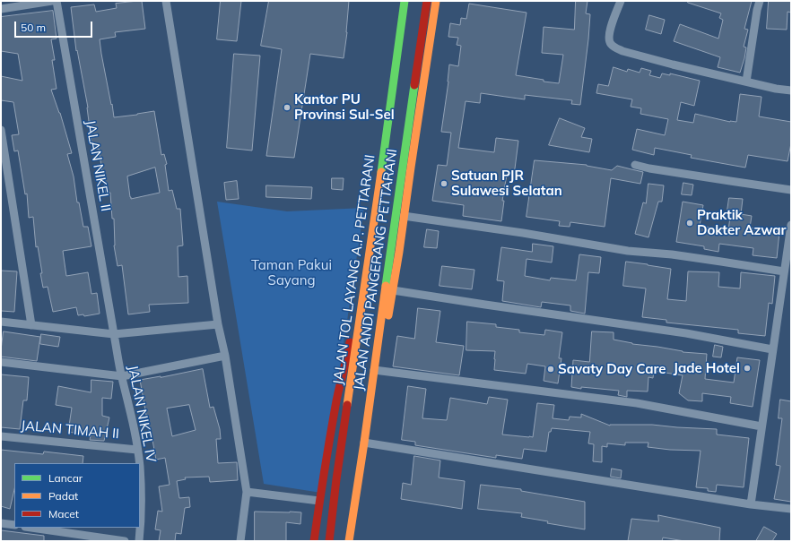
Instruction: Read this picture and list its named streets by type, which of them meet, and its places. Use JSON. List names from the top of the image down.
{
  "streets": {
    "main road": ["JALAN TOL LAYANG A.P. PETTARANI", "JALAN ANDI PANGERANG PETTARANI"],
    "street": ["JALAN NIKEL II", "JALAN NIKEL IV", "JALAN TIMAH II"]
  },
  "crossings": [
    ["JALAN NIKEL II", "JALAN NIKEL IV"],
    ["JALAN NIKEL IV", "JALAN TIMAH II"]
  ],
  "parks": ["Taman Pakui Sayang"],
  "places": [
    "Kantor PU Provinsi Sul-Sel",
    "Satuan PJR Sulawesi Selatan",
    "Praktik Dokter Azwar",
    "Jade Hotel",
    "Savaty Day Care"
  ],
  "legend": ["Lancar", "Padat", "Macet"],
  "scale_bar": "50 m"
}
